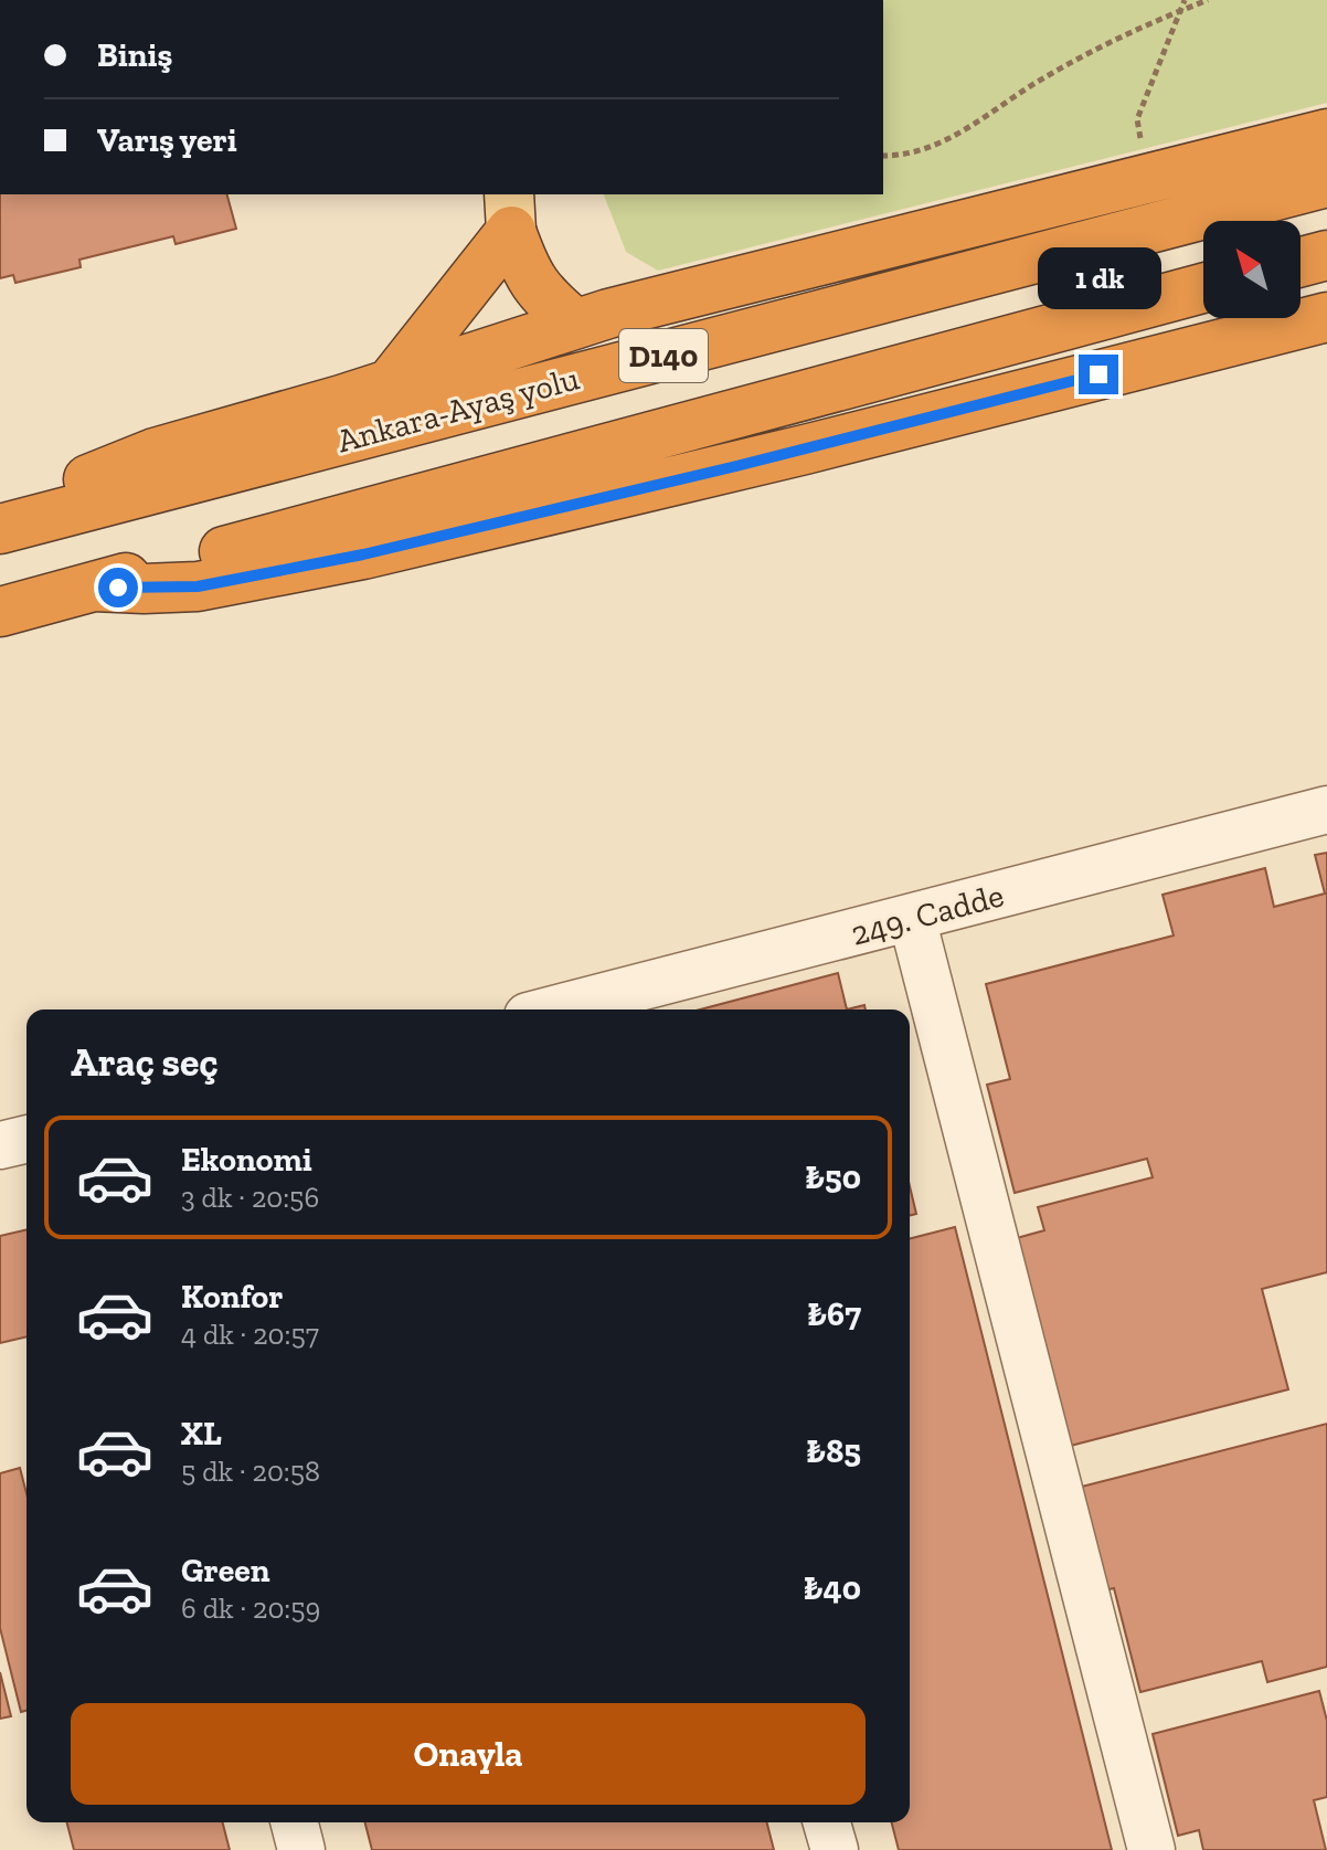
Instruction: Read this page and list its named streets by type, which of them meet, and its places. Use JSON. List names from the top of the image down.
{
  "streets": {
    "highway": ["D140", "Ankara-Ayaş yolu"],
    "street": ["249. Cadde"]
  },
  "north": "top left",
  "page": {
    "banner": ["Biniş", "Varış yeri"],
    "bubble": "1 dk",
    "heading": "Araç seç",
    "list": [
      {
        "name": "Ekonomi",
        "note": "3 dk · 20:56",
        "value": "₺50"
      },
      {
        "name": "Konfor",
        "note": "4 dk · 20:57",
        "value": "₺67"
      },
      {
        "name": "XL",
        "note": "5 dk · 20:58",
        "value": "₺85"
      },
      {
        "name": "Green",
        "note": "6 dk · 20:59",
        "value": "₺40"
      }
    ],
    "buttons": "Onayla"
  }
}
